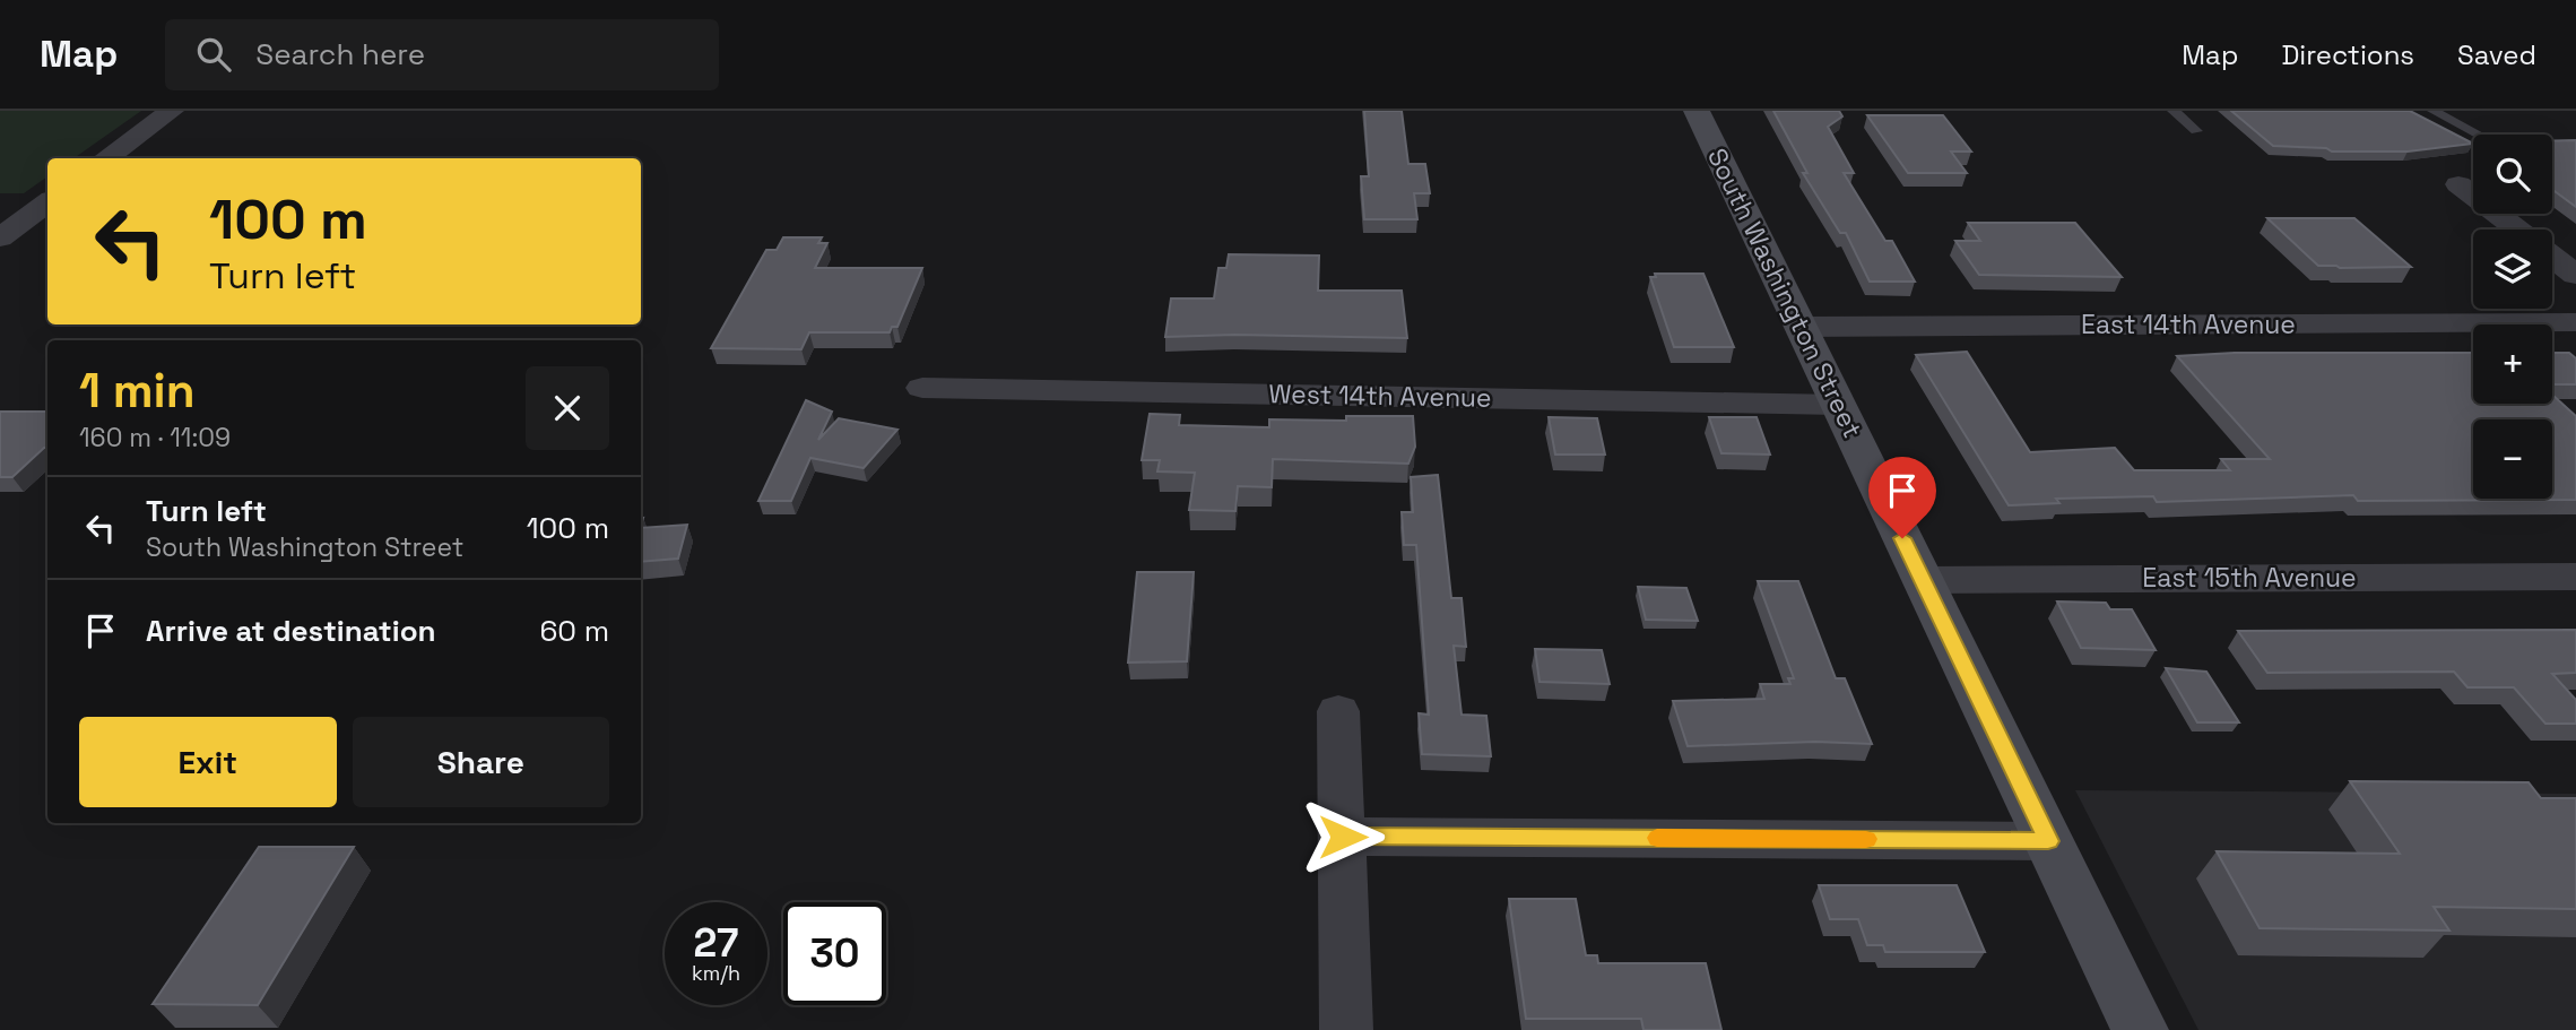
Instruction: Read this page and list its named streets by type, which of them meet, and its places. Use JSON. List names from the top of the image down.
{
  "streets": {
    "main road": ["South Washington Street"],
    "street": ["East 14th Avenue", "West 14th Avenue", "East 15th Avenue"]
  },
  "crossings": [
    ["South Washington Street", "East 14th Avenue"],
    ["South Washington Street", "West 14th Avenue"],
    ["South Washington Street", "East 15th Avenue"]
  ],
  "page": {
    "header": "Map",
    "search": "Search here",
    "nav": ["Map", "Directions", "Saved"],
    "map_buttons": ["+", "−"],
    "turn": ["100 m", "Turn left"],
    "heading": ["1 min", "160 m · 11:09"],
    "list": [
      {
        "name": "Turn left",
        "note": "South Washington Street",
        "value": "100 m"
      },
      {
        "name": "Arrive at destination",
        "value": "60 m"
      }
    ],
    "buttons": ["Exit", "Share"],
    "speed": "27 km/h",
    "limit": "30"
  }
}
